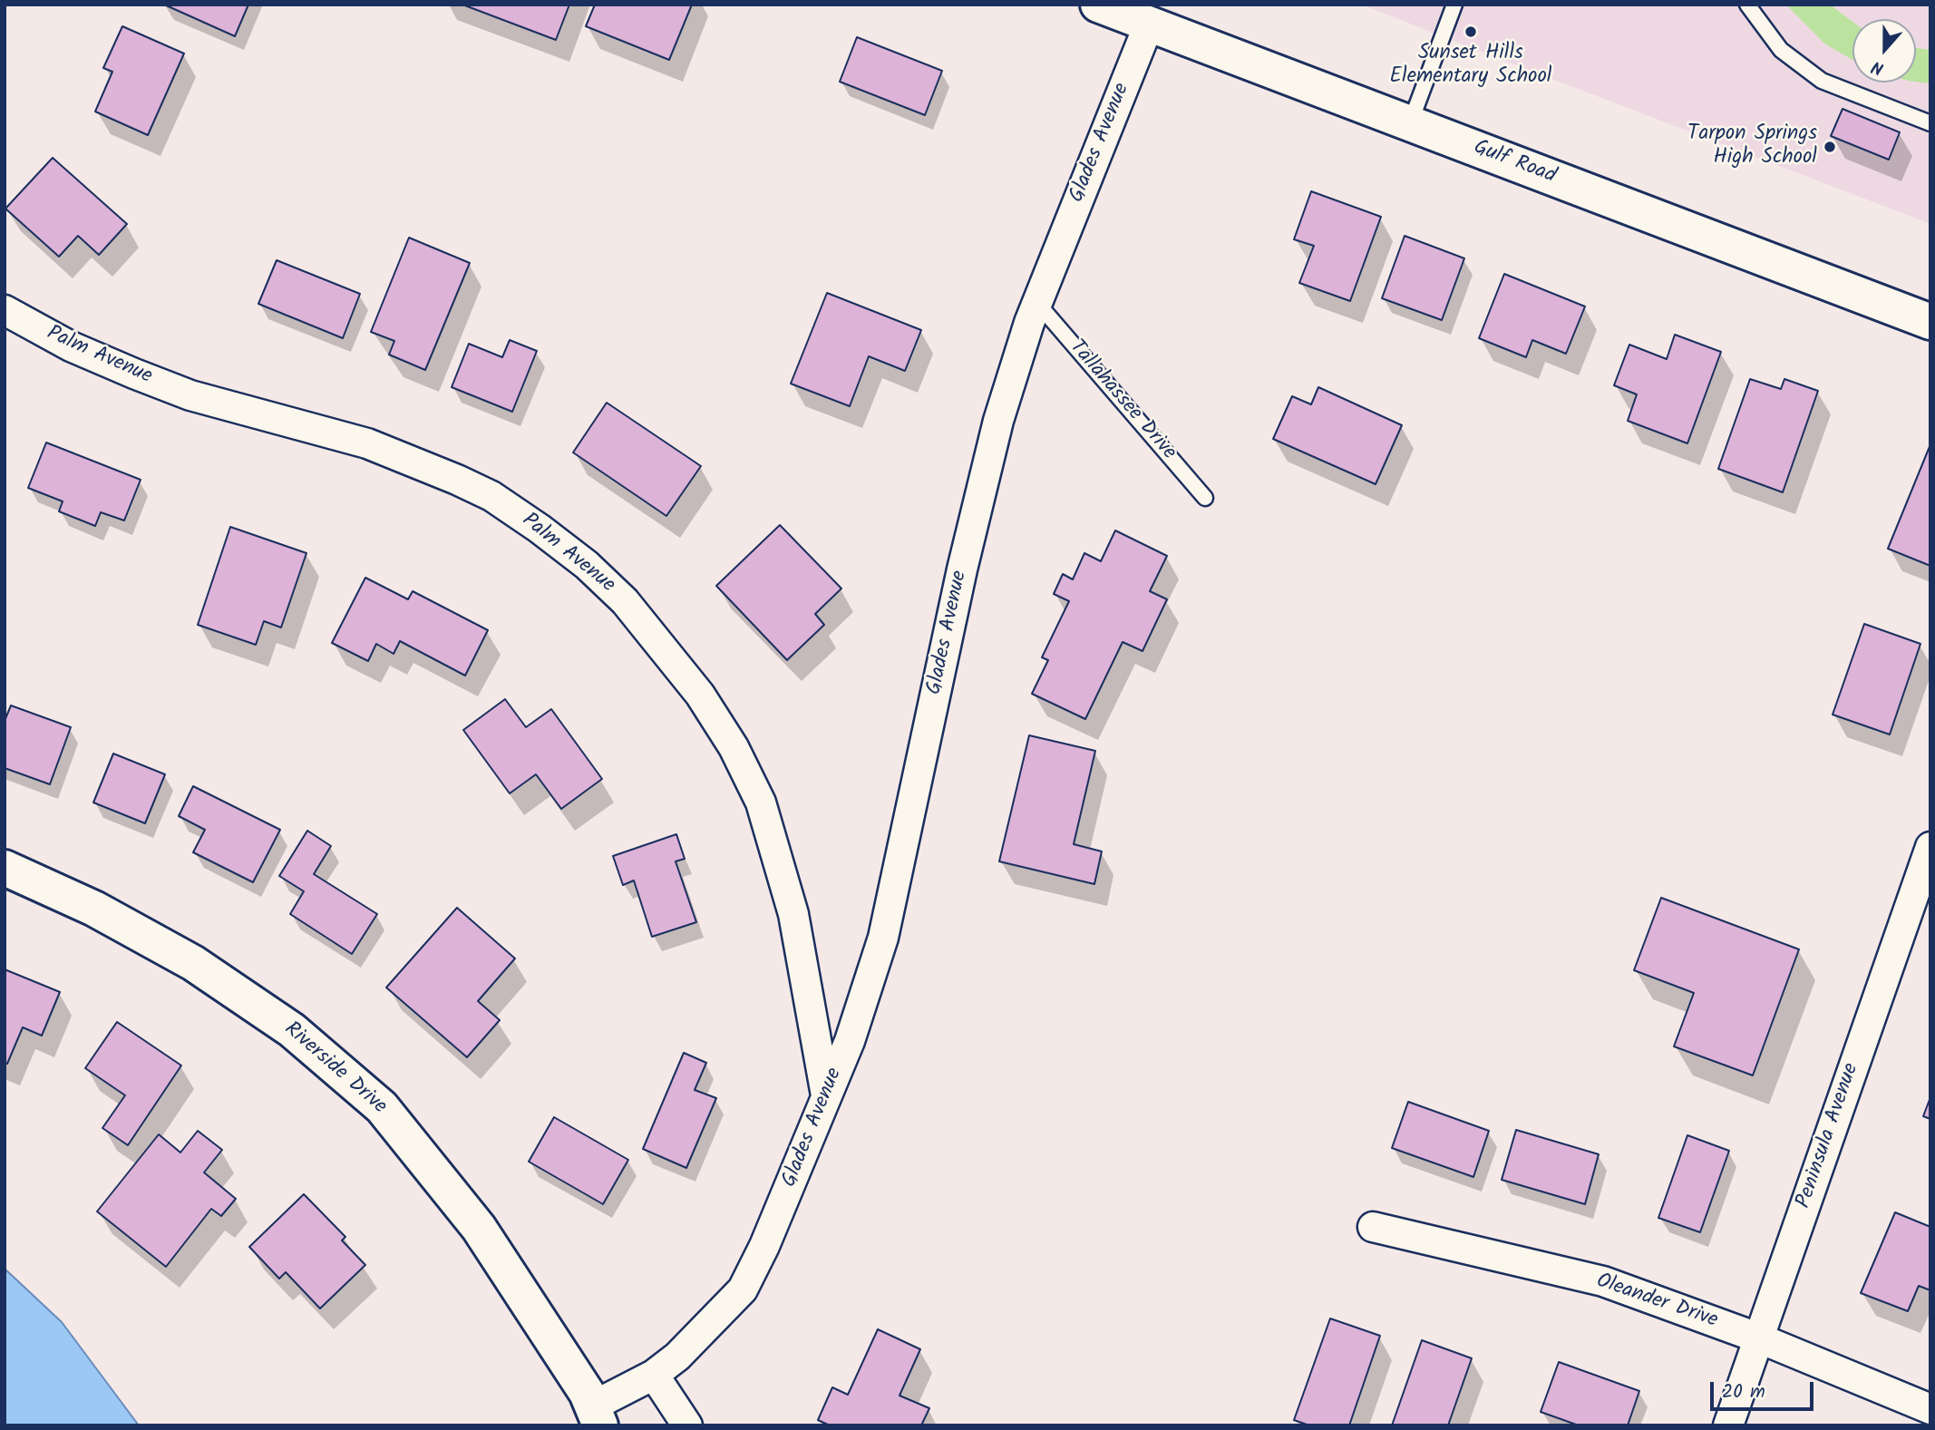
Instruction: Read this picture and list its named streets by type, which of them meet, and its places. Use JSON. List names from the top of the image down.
{
  "streets": {
    "street": [
      "Glades Avenue",
      "Gulf Road",
      "Palm Avenue",
      "Riverside Drive",
      "Peninsula Avenue",
      "Oleander Drive"
    ],
    "lane": ["Tallahassee Drive"]
  },
  "crossings": [
    ["Glades Avenue", "Gulf Road"],
    ["Glades Avenue", "Palm Avenue"],
    ["Glades Avenue", "Tallahassee Drive"],
    ["Glades Avenue", "Riverside Drive"],
    ["Peninsula Avenue", "Oleander Drive"]
  ],
  "places": ["Sunset Hills Elementary School", "Tarpon Springs High School"],
  "scale_bar": "20 m",
  "north": "bottom"
}
